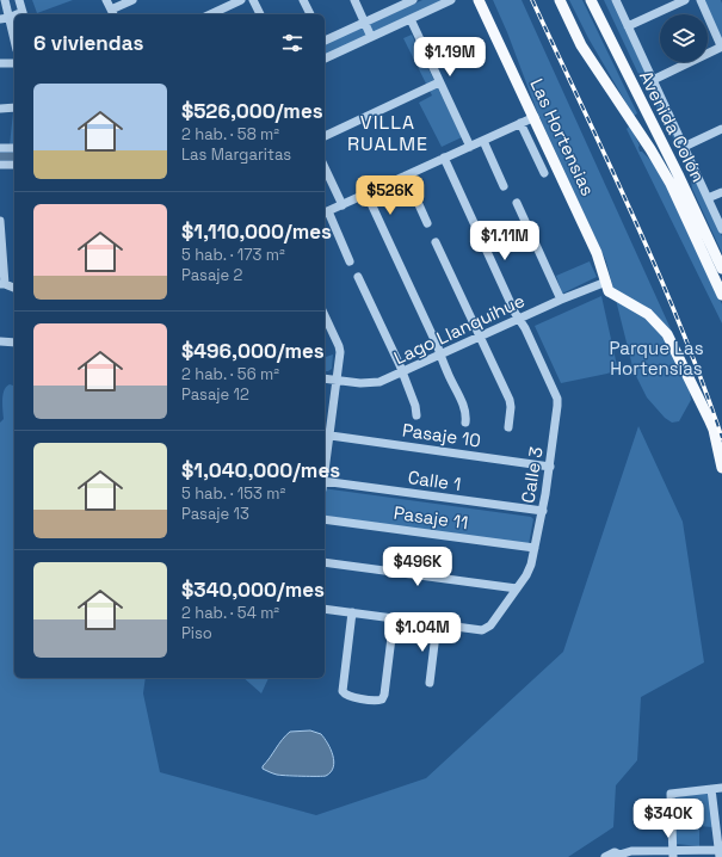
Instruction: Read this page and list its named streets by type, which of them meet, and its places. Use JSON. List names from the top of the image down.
{
  "streets": {
    "main road": ["Avenida Colón", "Las Hortensias"],
    "street": [
      "Lago Llanquihue",
      "Pasaje 10",
      "Calle 3",
      "Calle 1",
      "Pasaje 11"
    ]
  },
  "crossings": [
    ["Las Hortensias", "Lago Llanquihue"],
    ["Lago Llanquihue", "Calle 3"],
    ["Pasaje 10", "Calle 3"],
    ["Calle 3", "Calle 1"],
    ["Calle 3", "Pasaje 11"]
  ],
  "districts": ["VILLA RUALME"],
  "parks": ["Parque Las Hortensias"],
  "page": {
    "heading": "6 viviendas",
    "price": [
      "$1.19M",
      "$526K",
      "$1.11M",
      "$496K",
      "$1.04M",
      "$340K"
    ],
    "list": [
      {
        "name": "$526,000/mes",
        "note": "2 hab. · 58 m² · Las Margaritas"
      },
      {
        "name": "$1,110,000/mes",
        "note": "5 hab. · 173 m² · Pasaje 2"
      },
      {
        "name": "$496,000/mes",
        "note": "2 hab. · 56 m² · Pasaje 12"
      },
      {
        "name": "$1,040,000/mes",
        "note": "5 hab. · 153 m² · Pasaje 13"
      },
      {
        "name": "$340,000/mes",
        "note": "2 hab. · 54 m² · Piso"
      }
    ]
  }
}
